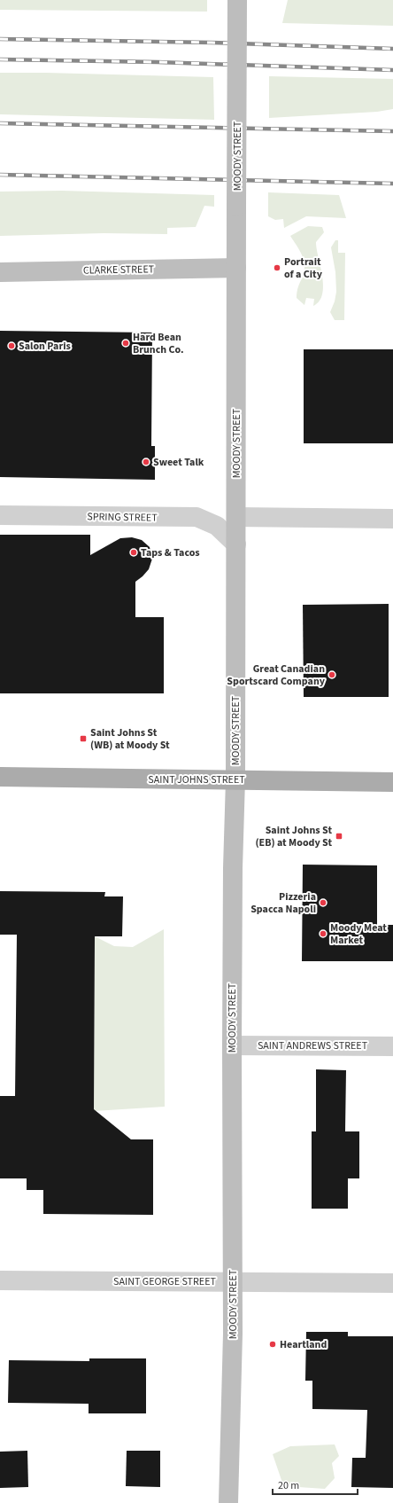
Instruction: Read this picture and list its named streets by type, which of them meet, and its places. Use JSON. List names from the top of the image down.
{
  "streets": {
    "main road": ["MOODY STREET", "CLARKE STREET", "SAINT JOHNS STREET"],
    "street": ["SPRING STREET", "SAINT ANDREWS STREET", "SAINT GEORGE STREET"]
  },
  "crossings": [
    ["MOODY STREET", "CLARKE STREET"],
    ["MOODY STREET", "SPRING STREET"],
    ["MOODY STREET", "SAINT JOHNS STREET"],
    ["MOODY STREET", "SAINT ANDREWS STREET"],
    ["MOODY STREET", "SAINT GEORGE STREET"]
  ],
  "places": {
    "other": [
      "Portrait of a City",
      "Hard Bean Brunch Co.",
      "Salon Paris",
      "Sweet Talk",
      "Taps & Tacos",
      "Great Canadian Sportscard Company",
      "Pizzeria Spacca Napoli",
      "Moody Meat Market",
      "Heartland"
    ],
    "transit": ["Saint Johns St (WB) at Moody St", "Saint Johns St (EB) at Moody St"]
  },
  "scale_bar": "20 m"
}
